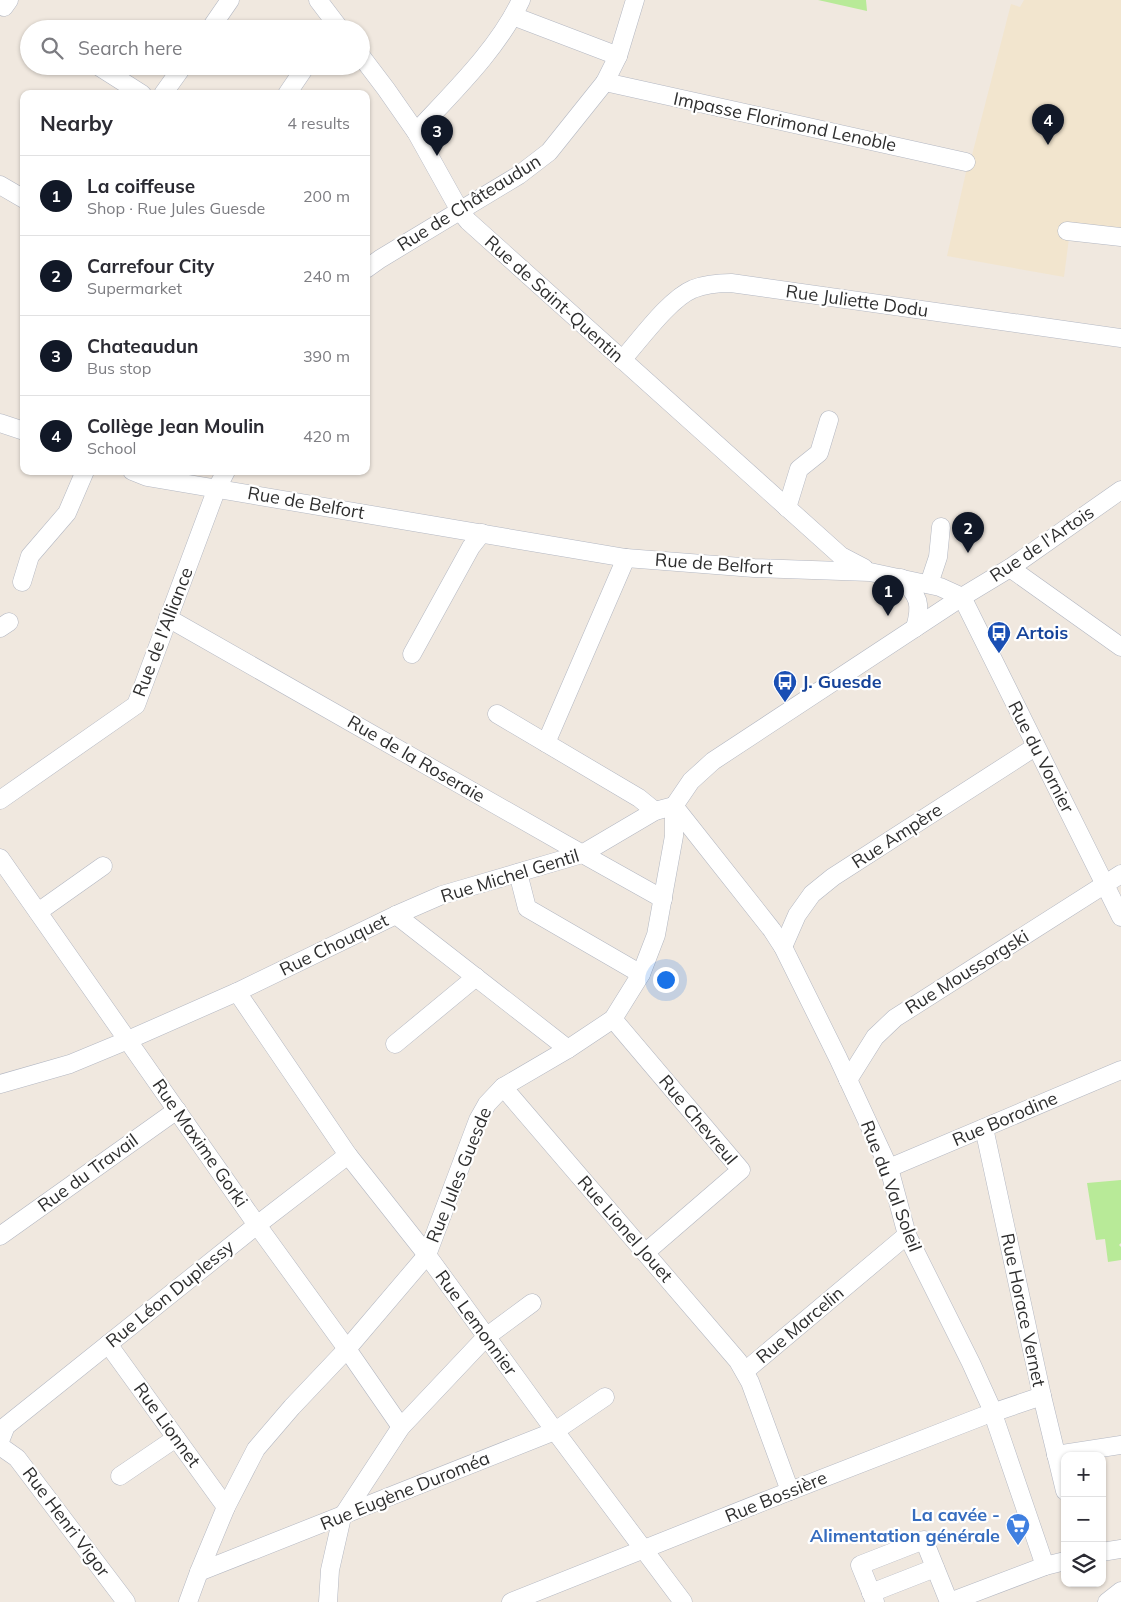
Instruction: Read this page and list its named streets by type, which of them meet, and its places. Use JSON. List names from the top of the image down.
{
  "streets": {
    "street": [
      "Impasse Florimond Lenoble",
      "Rue de Châteaudun",
      "Rue de Saint-Quentin",
      "Rue Juliette Dodu",
      "Rue de Belfort",
      "Rue de l'Artois",
      "Rue de l'Alliance",
      "Rue du Vornier",
      "Rue de la Roseraie",
      "Rue Ampère",
      "Rue Michel Gentil",
      "Rue Chouquet",
      "Rue Moussorgski",
      "Rue Borodine",
      "Rue Chevreul",
      "Rue Maxime Gorki",
      "Rue du Travail",
      "Rue Jules Guesde",
      "Rue du Val Soleil",
      "Rue Lionel Jouet",
      "Rue Léon Duplessy",
      "Rue Horace Vernet",
      "Rue Lemonnier",
      "Rue Marcelin",
      "Rue Lionnet",
      "Rue Eugène Duroméa",
      "Rue Bossière",
      "Rue Henri Vigor"
    ]
  },
  "crossings": [
    ["Impasse Florimond Lenoble", "Rue de Châteaudun"],
    ["Rue de Châteaudun", "Rue de Saint-Quentin"],
    ["Rue de Saint-Quentin", "Rue Juliette Dodu"],
    ["Rue de Saint-Quentin", "Rue de Belfort"],
    ["Rue de Belfort", "Rue de l'Artois"],
    ["Rue de Belfort", "Rue de l'Alliance"],
    ["Rue de Belfort", "Rue du Vornier"],
    ["Rue de l'Artois", "Rue du Vornier"],
    ["Rue de l'Alliance", "Rue de la Roseraie"],
    ["Rue du Vornier", "Rue Ampère"],
    ["Rue du Vornier", "Rue Moussorgski"],
    ["Rue de la Roseraie", "Rue Michel Gentil"],
    ["Rue de la Roseraie", "Rue Jules Guesde"],
    ["Rue Ampère", "Rue du Val Soleil"],
    ["Rue Michel Gentil", "Rue Chouquet"],
    ["Rue Michel Gentil", "Rue Jules Guesde"],
    ["Rue Michel Gentil", "Rue du Val Soleil"],
    ["Rue Chouquet", "Rue Maxime Gorki"],
    ["Rue Chouquet", "Rue Jules Guesde"],
    ["Rue Chouquet", "Rue Lemonnier"],
    ["Rue Moussorgski", "Rue du Val Soleil"],
    ["Rue Borodine", "Rue du Val Soleil"],
    ["Rue Borodine", "Rue Horace Vernet"],
    ["Rue Chevreul", "Rue Jules Guesde"],
    ["Rue Chevreul", "Rue Lionel Jouet"],
    ["Rue Maxime Gorki", "Rue du Travail"],
    ["Rue Maxime Gorki", "Rue Jules Guesde"],
    ["Rue Maxime Gorki", "Rue Léon Duplessy"],
    ["Rue Jules Guesde", "Rue du Val Soleil"],
    ["Rue Jules Guesde", "Rue Lionel Jouet"],
    ["Rue Jules Guesde", "Rue Lemonnier"],
    ["Rue Jules Guesde", "Rue Lionnet"],
    ["Rue Jules Guesde", "Rue Eugène Duroméa"],
    ["Rue du Val Soleil", "Rue Marcelin"],
    ["Rue du Val Soleil", "Rue Bossière"],
    ["Rue Lionel Jouet", "Rue Marcelin"],
    ["Rue Léon Duplessy", "Rue Lemonnier"],
    ["Rue Léon Duplessy", "Rue Lionnet"],
    ["Rue Horace Vernet", "Rue Bossière"],
    ["Rue Lemonnier", "Rue Eugène Duroméa"],
    ["Rue Lemonnier", "Rue Bossière"],
    ["Rue Marcelin", "Rue Bossière"]
  ],
  "places": {
    "bus stop": ["Artois", "J. Guesde"],
    "supermarket": ["La cavée - Alimentation générale"]
  },
  "page": {
    "search": "Search here",
    "heading": ["Nearby", "4 results"],
    "pins": [
      "4",
      "3",
      "2",
      "1"
    ],
    "list": [
      {
        "mark": "1",
        "name": "La coiffeuse",
        "note": "Shop · Rue Jules Guesde",
        "value": "200 m"
      },
      {
        "mark": "2",
        "name": "Carrefour City",
        "note": "Supermarket",
        "value": "240 m"
      },
      {
        "mark": "3",
        "name": "Chateaudun",
        "note": "Bus stop",
        "value": "390 m"
      },
      {
        "mark": "4",
        "name": "Collège Jean Moulin",
        "note": "School",
        "value": "420 m"
      }
    ],
    "map_buttons": ["+", "−"]
  }
}
